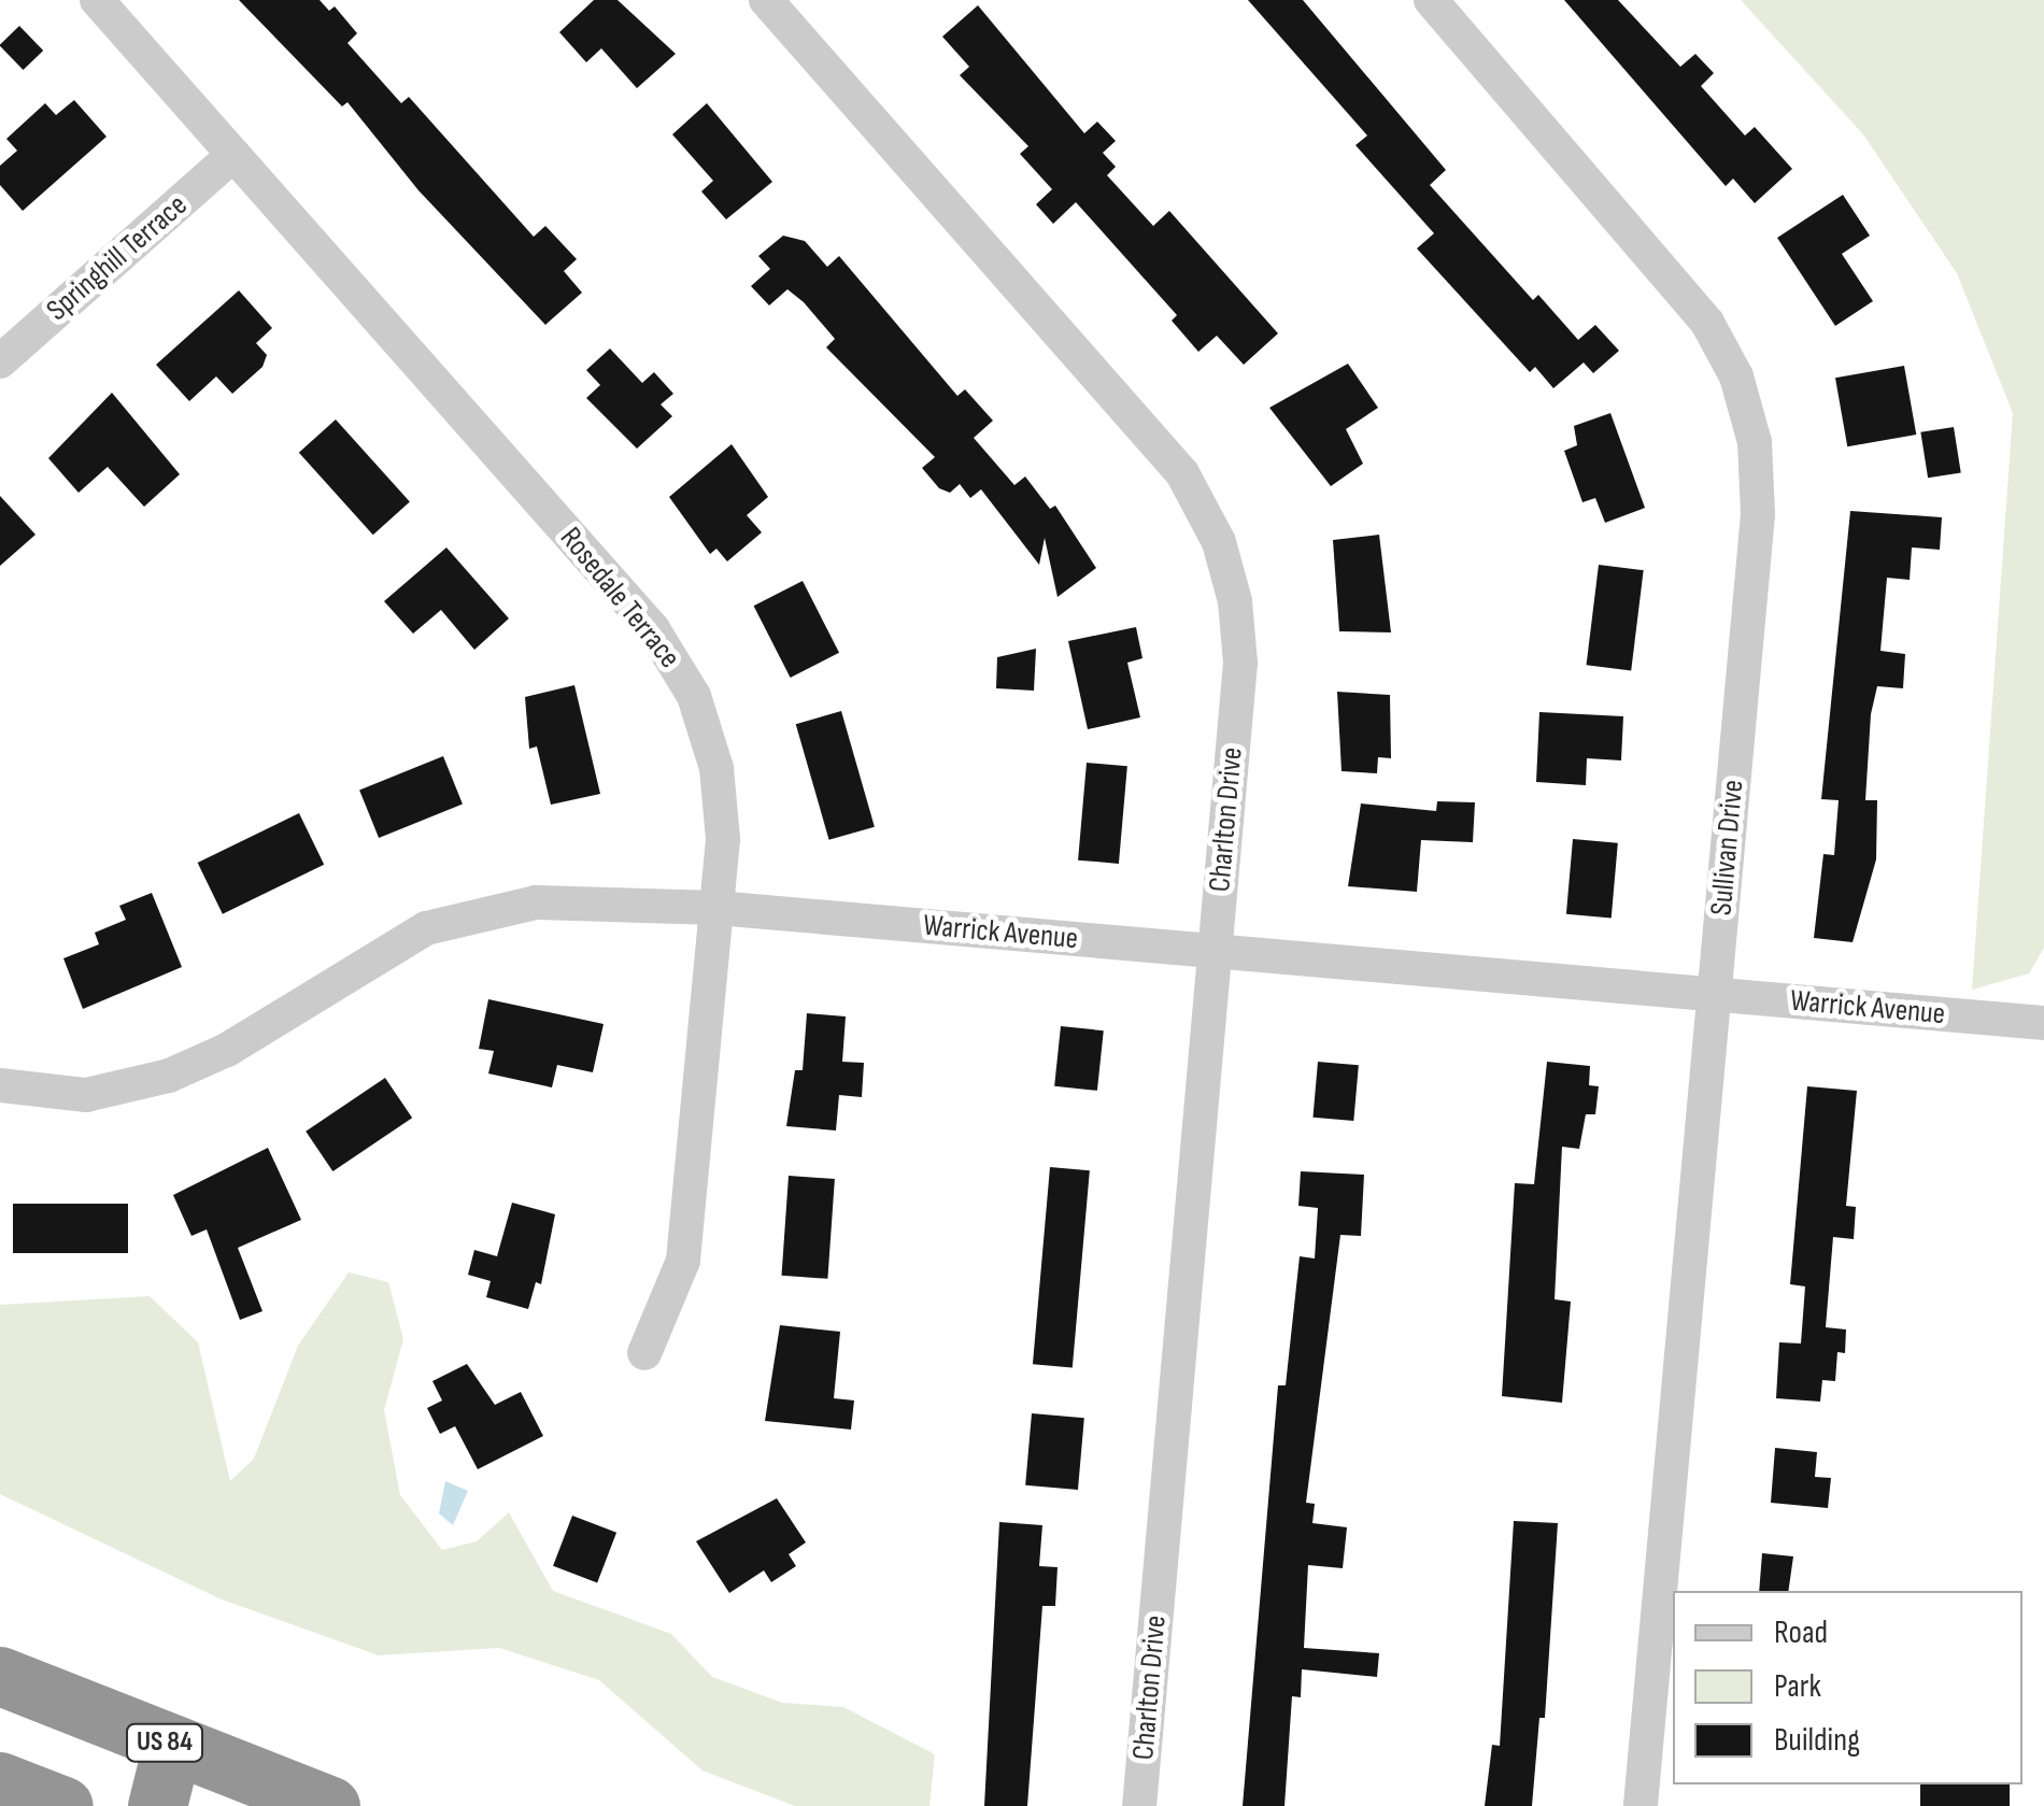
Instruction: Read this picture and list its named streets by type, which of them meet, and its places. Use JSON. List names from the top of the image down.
{
  "streets": {
    "highway": ["US 84"],
    "street": [
      "Springhill Terrace",
      "Rosedale Terrace",
      "Charlton Drive",
      "Sullivan Drive",
      "Warrick Avenue"
    ]
  },
  "crossings": [
    ["Springhill Terrace", "Rosedale Terrace"],
    ["Rosedale Terrace", "Warrick Avenue"],
    ["Charlton Drive", "Warrick Avenue"],
    ["Sullivan Drive", "Warrick Avenue"]
  ],
  "legend": ["Road", "Park", "Building"]
}
